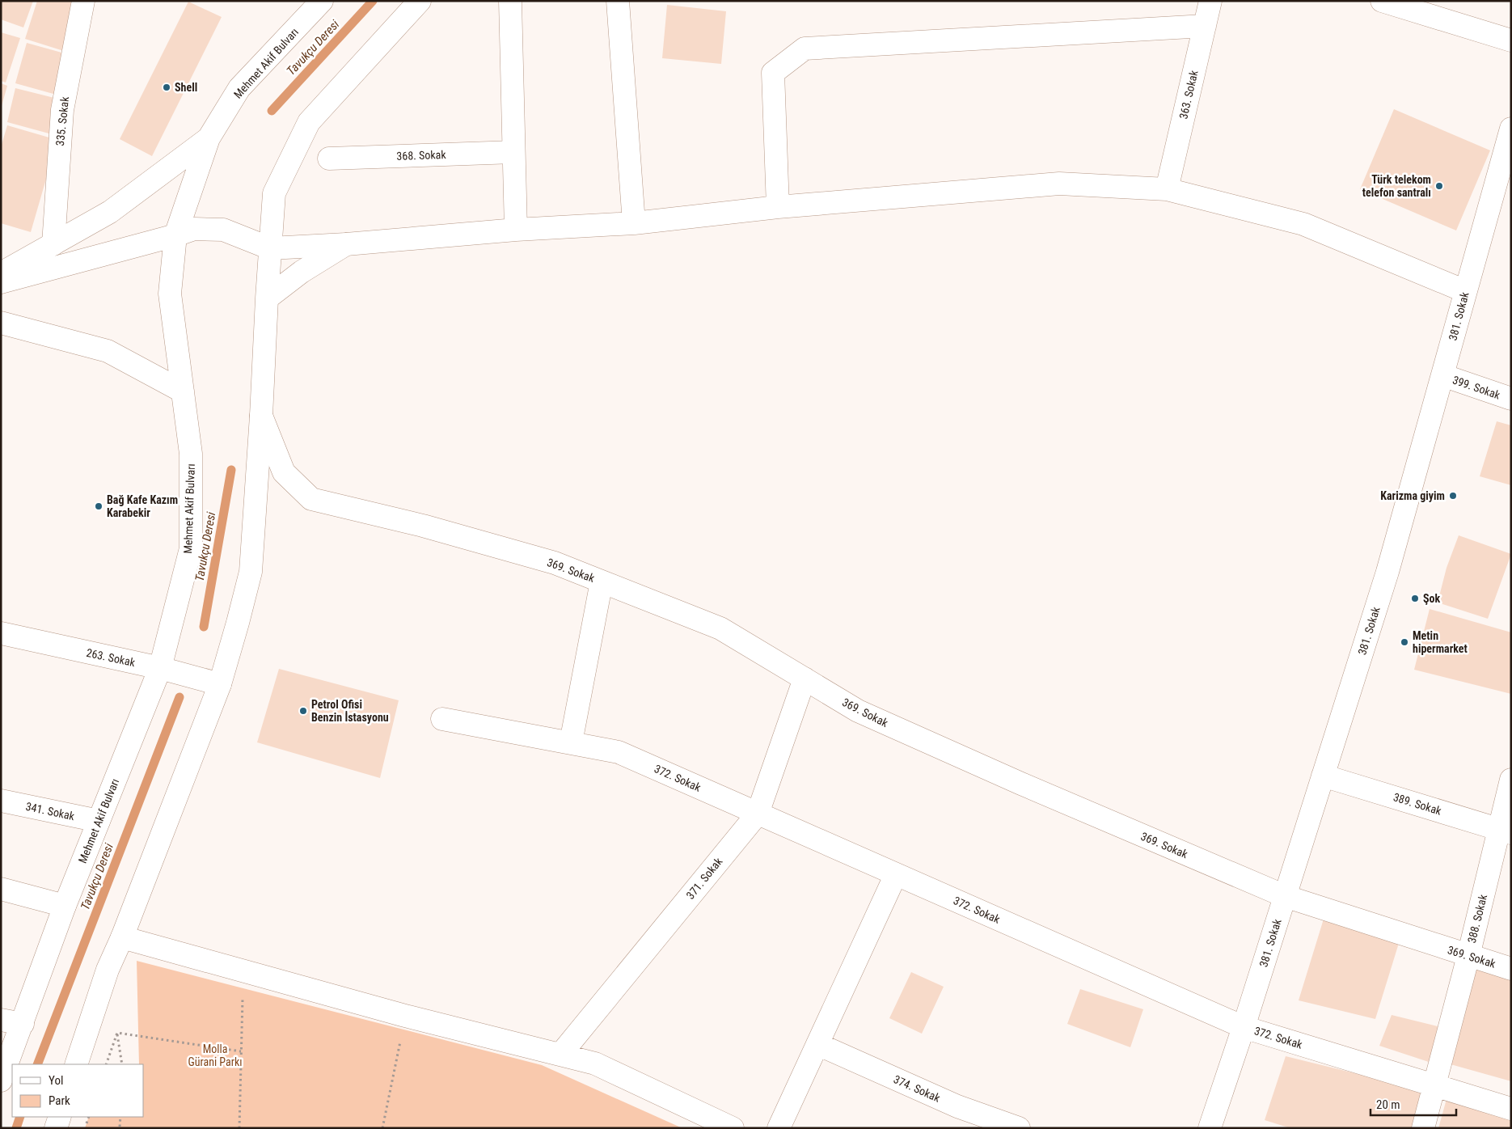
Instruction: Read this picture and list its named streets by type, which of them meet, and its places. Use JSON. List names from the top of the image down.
{
  "streets": {
    "street": [
      "Mehmet Akif Bulvarı",
      "363. Sokak",
      "335. Sokak",
      "368. Sokak",
      "381. Sokak",
      "399. Sokak",
      "369. Sokak",
      "263. Sokak",
      "372. Sokak",
      "389. Sokak",
      "341. Sokak",
      "371. Sokak",
      "388. Sokak",
      "374. Sokak"
    ]
  },
  "crossings": [
    ["Mehmet Akif Bulvarı", "263. Sokak"],
    ["Mehmet Akif Bulvarı", "341. Sokak"],
    ["381. Sokak", "399. Sokak"],
    ["381. Sokak", "369. Sokak"],
    ["381. Sokak", "372. Sokak"],
    ["381. Sokak", "389. Sokak"],
    ["369. Sokak", "371. Sokak"],
    ["369. Sokak", "388. Sokak"],
    ["372. Sokak", "371. Sokak"],
    ["372. Sokak", "388. Sokak"],
    ["389. Sokak", "388. Sokak"]
  ],
  "water": ["Tavukçu Deresi"],
  "parks": ["Molla Gürani Parkı"],
  "places": [
    "Shell",
    "Türk telekom telefon santralı",
    "Karizma giyim",
    "Bağ Kafe Kazım Karabekir",
    "Şok",
    "Metin hipermarket",
    "Petrol Ofisi Benzin İstasyonu"
  ],
  "legend": ["Yol", "Park"],
  "scale_bar": "20 m"
}
